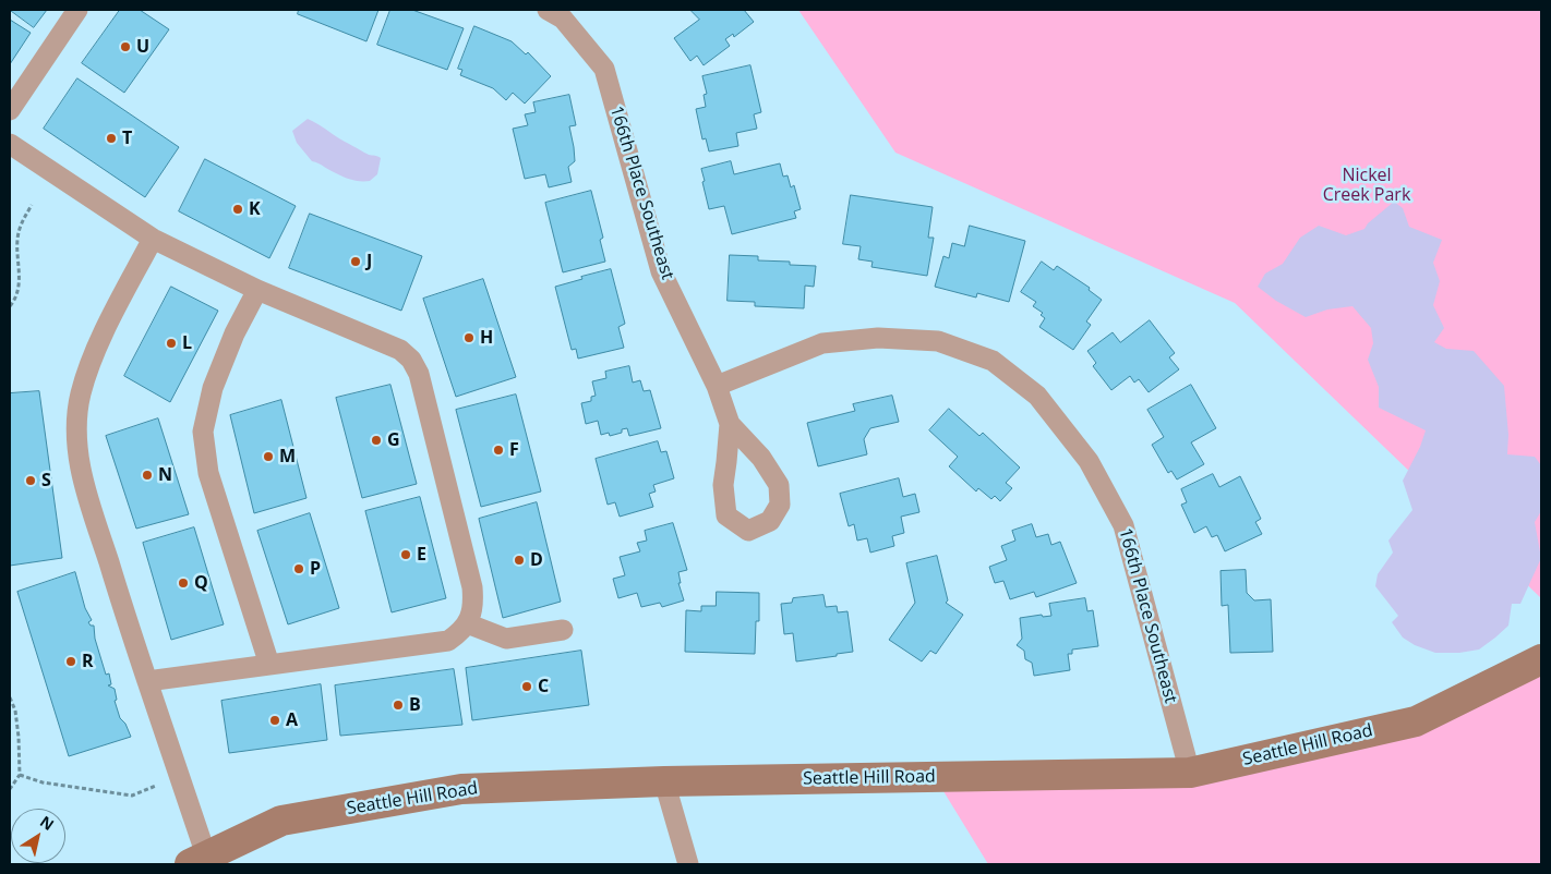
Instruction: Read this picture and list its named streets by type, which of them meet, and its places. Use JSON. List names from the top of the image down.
{
  "streets": {
    "street": ["166th Place Southeast", "Seattle Hill Road"]
  },
  "crossings": [
    ["166th Place Southeast", "Seattle Hill Road"]
  ],
  "parks": ["Nickel Creek Park"],
  "places": [
    "U",
    "T",
    "K",
    "J",
    "H",
    "L",
    "G",
    "F",
    "M",
    "N",
    "S",
    "E",
    "D",
    "P",
    "Q",
    "R",
    "C",
    "B",
    "A"
  ],
  "north": "top right"
}
